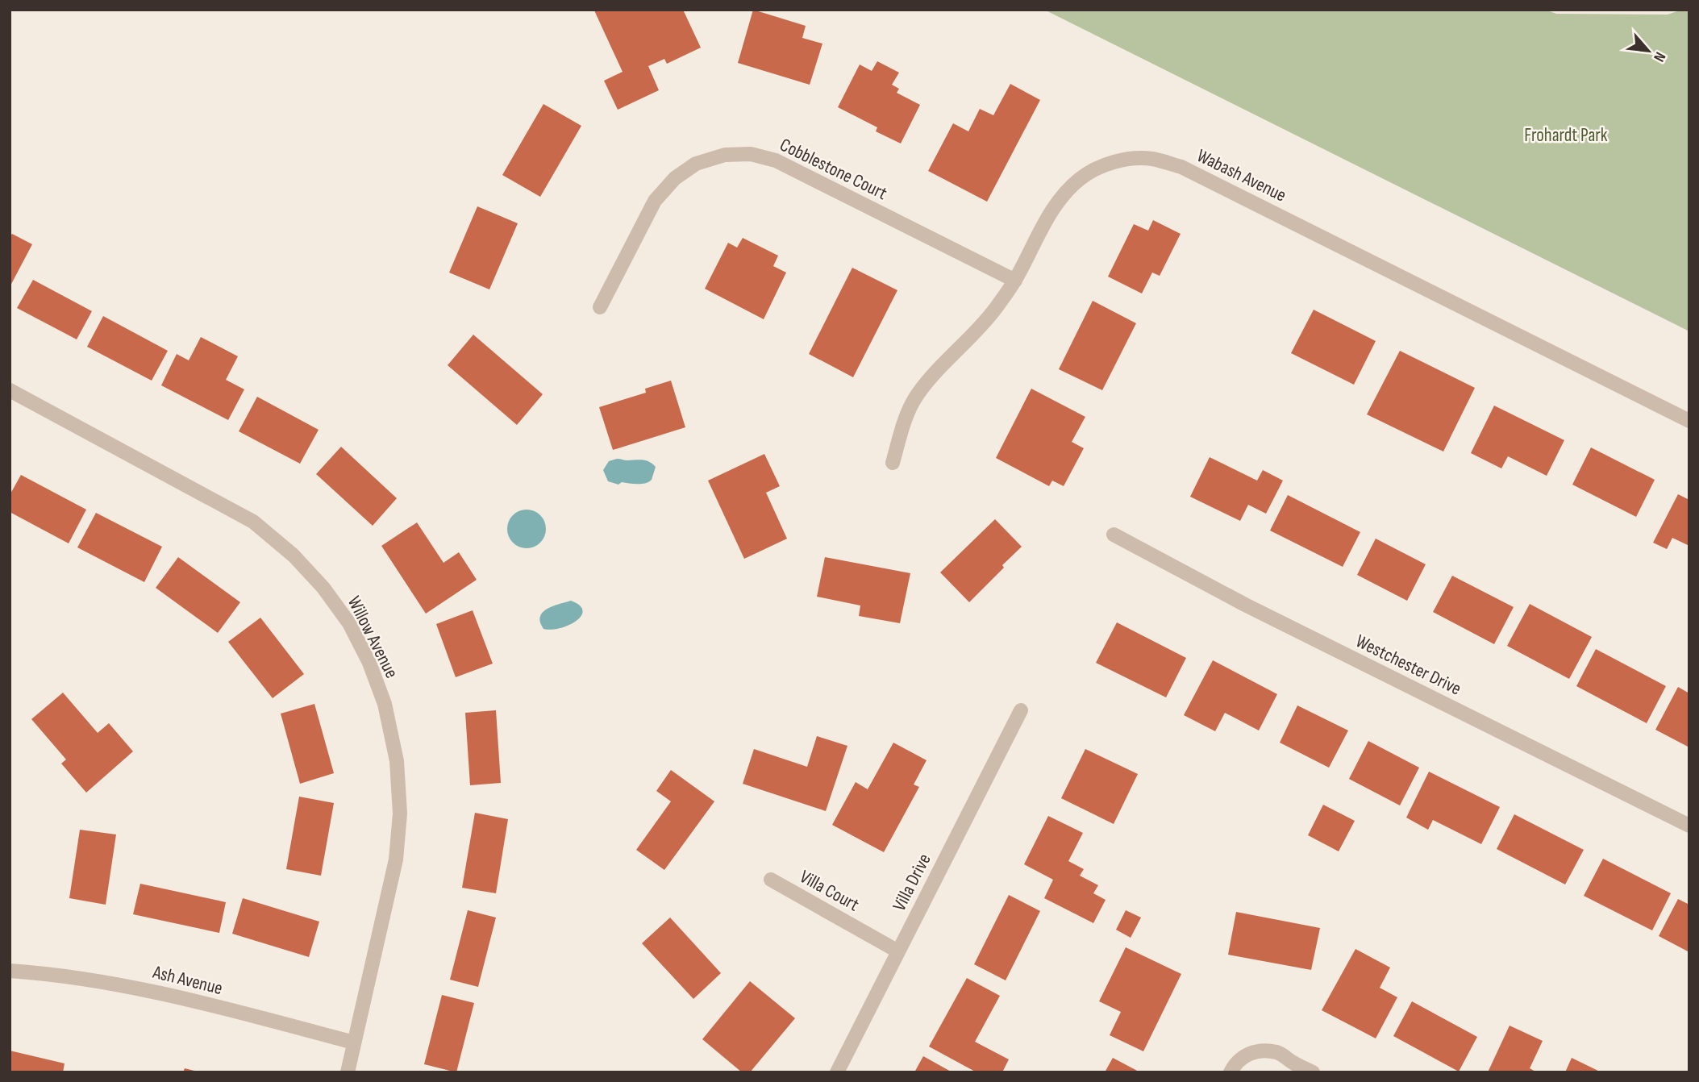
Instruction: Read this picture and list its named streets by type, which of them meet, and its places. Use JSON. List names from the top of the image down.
{
  "streets": {
    "street": [
      "Cobblestone Court",
      "Wabash Avenue",
      "Willow Avenue",
      "Westchester Drive",
      "Villa Drive",
      "Villa Court",
      "Ash Avenue"
    ]
  },
  "crossings": [
    ["Cobblestone Court", "Wabash Avenue"],
    ["Willow Avenue", "Ash Avenue"],
    ["Villa Drive", "Villa Court"]
  ],
  "parks": ["Frohardt Park"],
  "north": "bottom right"
}
